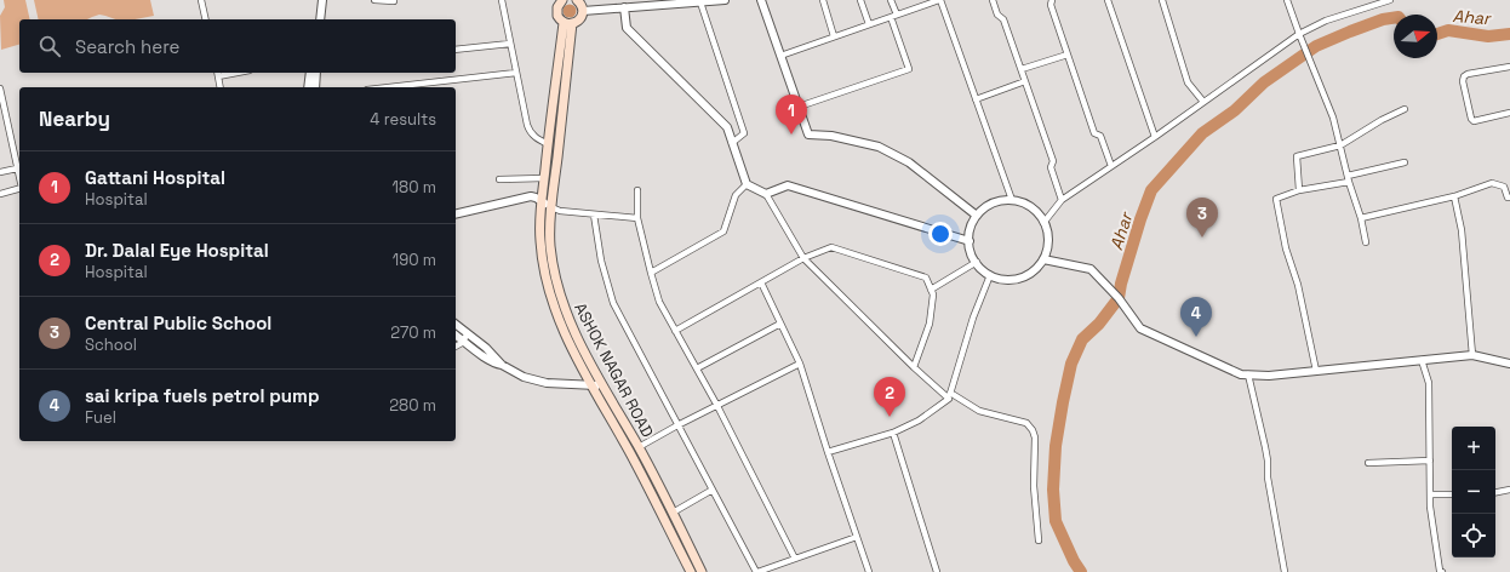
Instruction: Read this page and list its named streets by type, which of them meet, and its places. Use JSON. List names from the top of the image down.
{
  "streets": {
    "main road": ["ASHOK NAGAR ROAD"]
  },
  "water": ["Ahar"],
  "north": "right",
  "page": {
    "search": "Search here",
    "heading": ["Nearby", "4 results"],
    "pins": [
      "1",
      "3",
      "4",
      "2"
    ],
    "list": [
      {
        "mark": "1",
        "name": "Gattani Hospital",
        "note": "Hospital",
        "value": "180 m"
      },
      {
        "mark": "2",
        "name": "Dr. Dalal Eye Hospital",
        "note": "Hospital",
        "value": "190 m"
      },
      {
        "mark": "3",
        "name": "Central Public School",
        "note": "School",
        "value": "270 m"
      },
      {
        "mark": "4",
        "name": "sai kripa fuels petrol pump",
        "note": "Fuel",
        "value": "280 m"
      }
    ],
    "map_buttons": ["+", "−"]
  }
}
